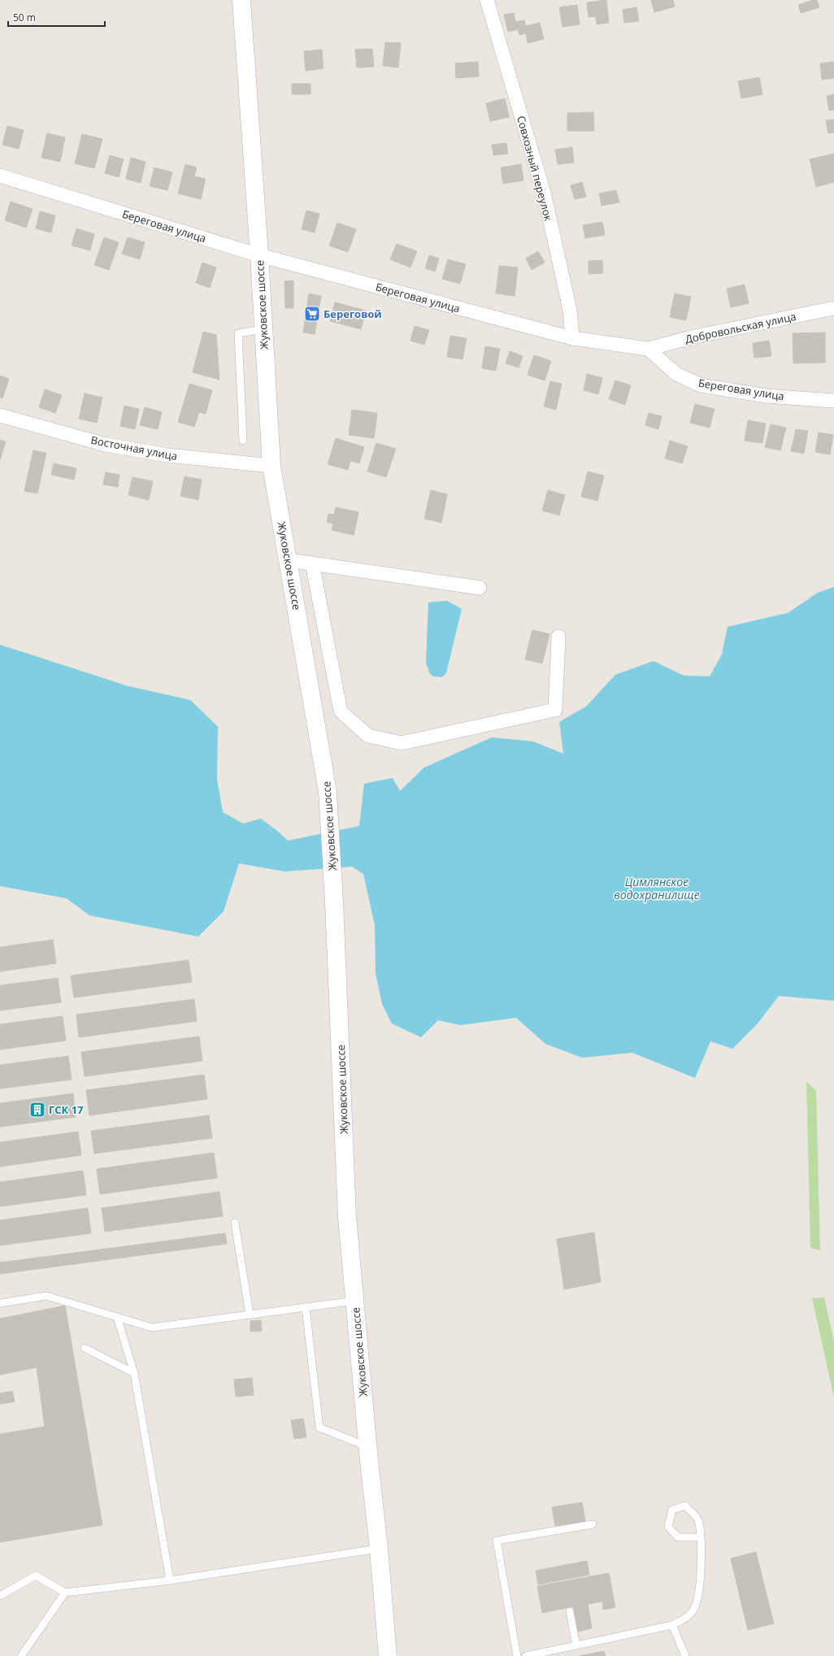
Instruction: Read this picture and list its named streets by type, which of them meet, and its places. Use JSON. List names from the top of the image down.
{
  "streets": {
    "main road": ["Жуковское шоссе"],
    "street": [
      "Совхозный переулок",
      "Береговая улица",
      "Добровольская улица",
      "Восточная улица"
    ]
  },
  "crossings": [
    ["Совхозный переулок", "Береговая улица"],
    ["Береговая улица", "Жуковское шоссе"],
    ["Береговая улица", "Добровольская улица"],
    ["Жуковское шоссе", "Восточная улица"]
  ],
  "water": ["Цимлянское водохранилище"],
  "places": {
    "supermarket": ["Береговой"],
    "building": ["ГСК 17"]
  },
  "scale_bar": "50 m"
}
